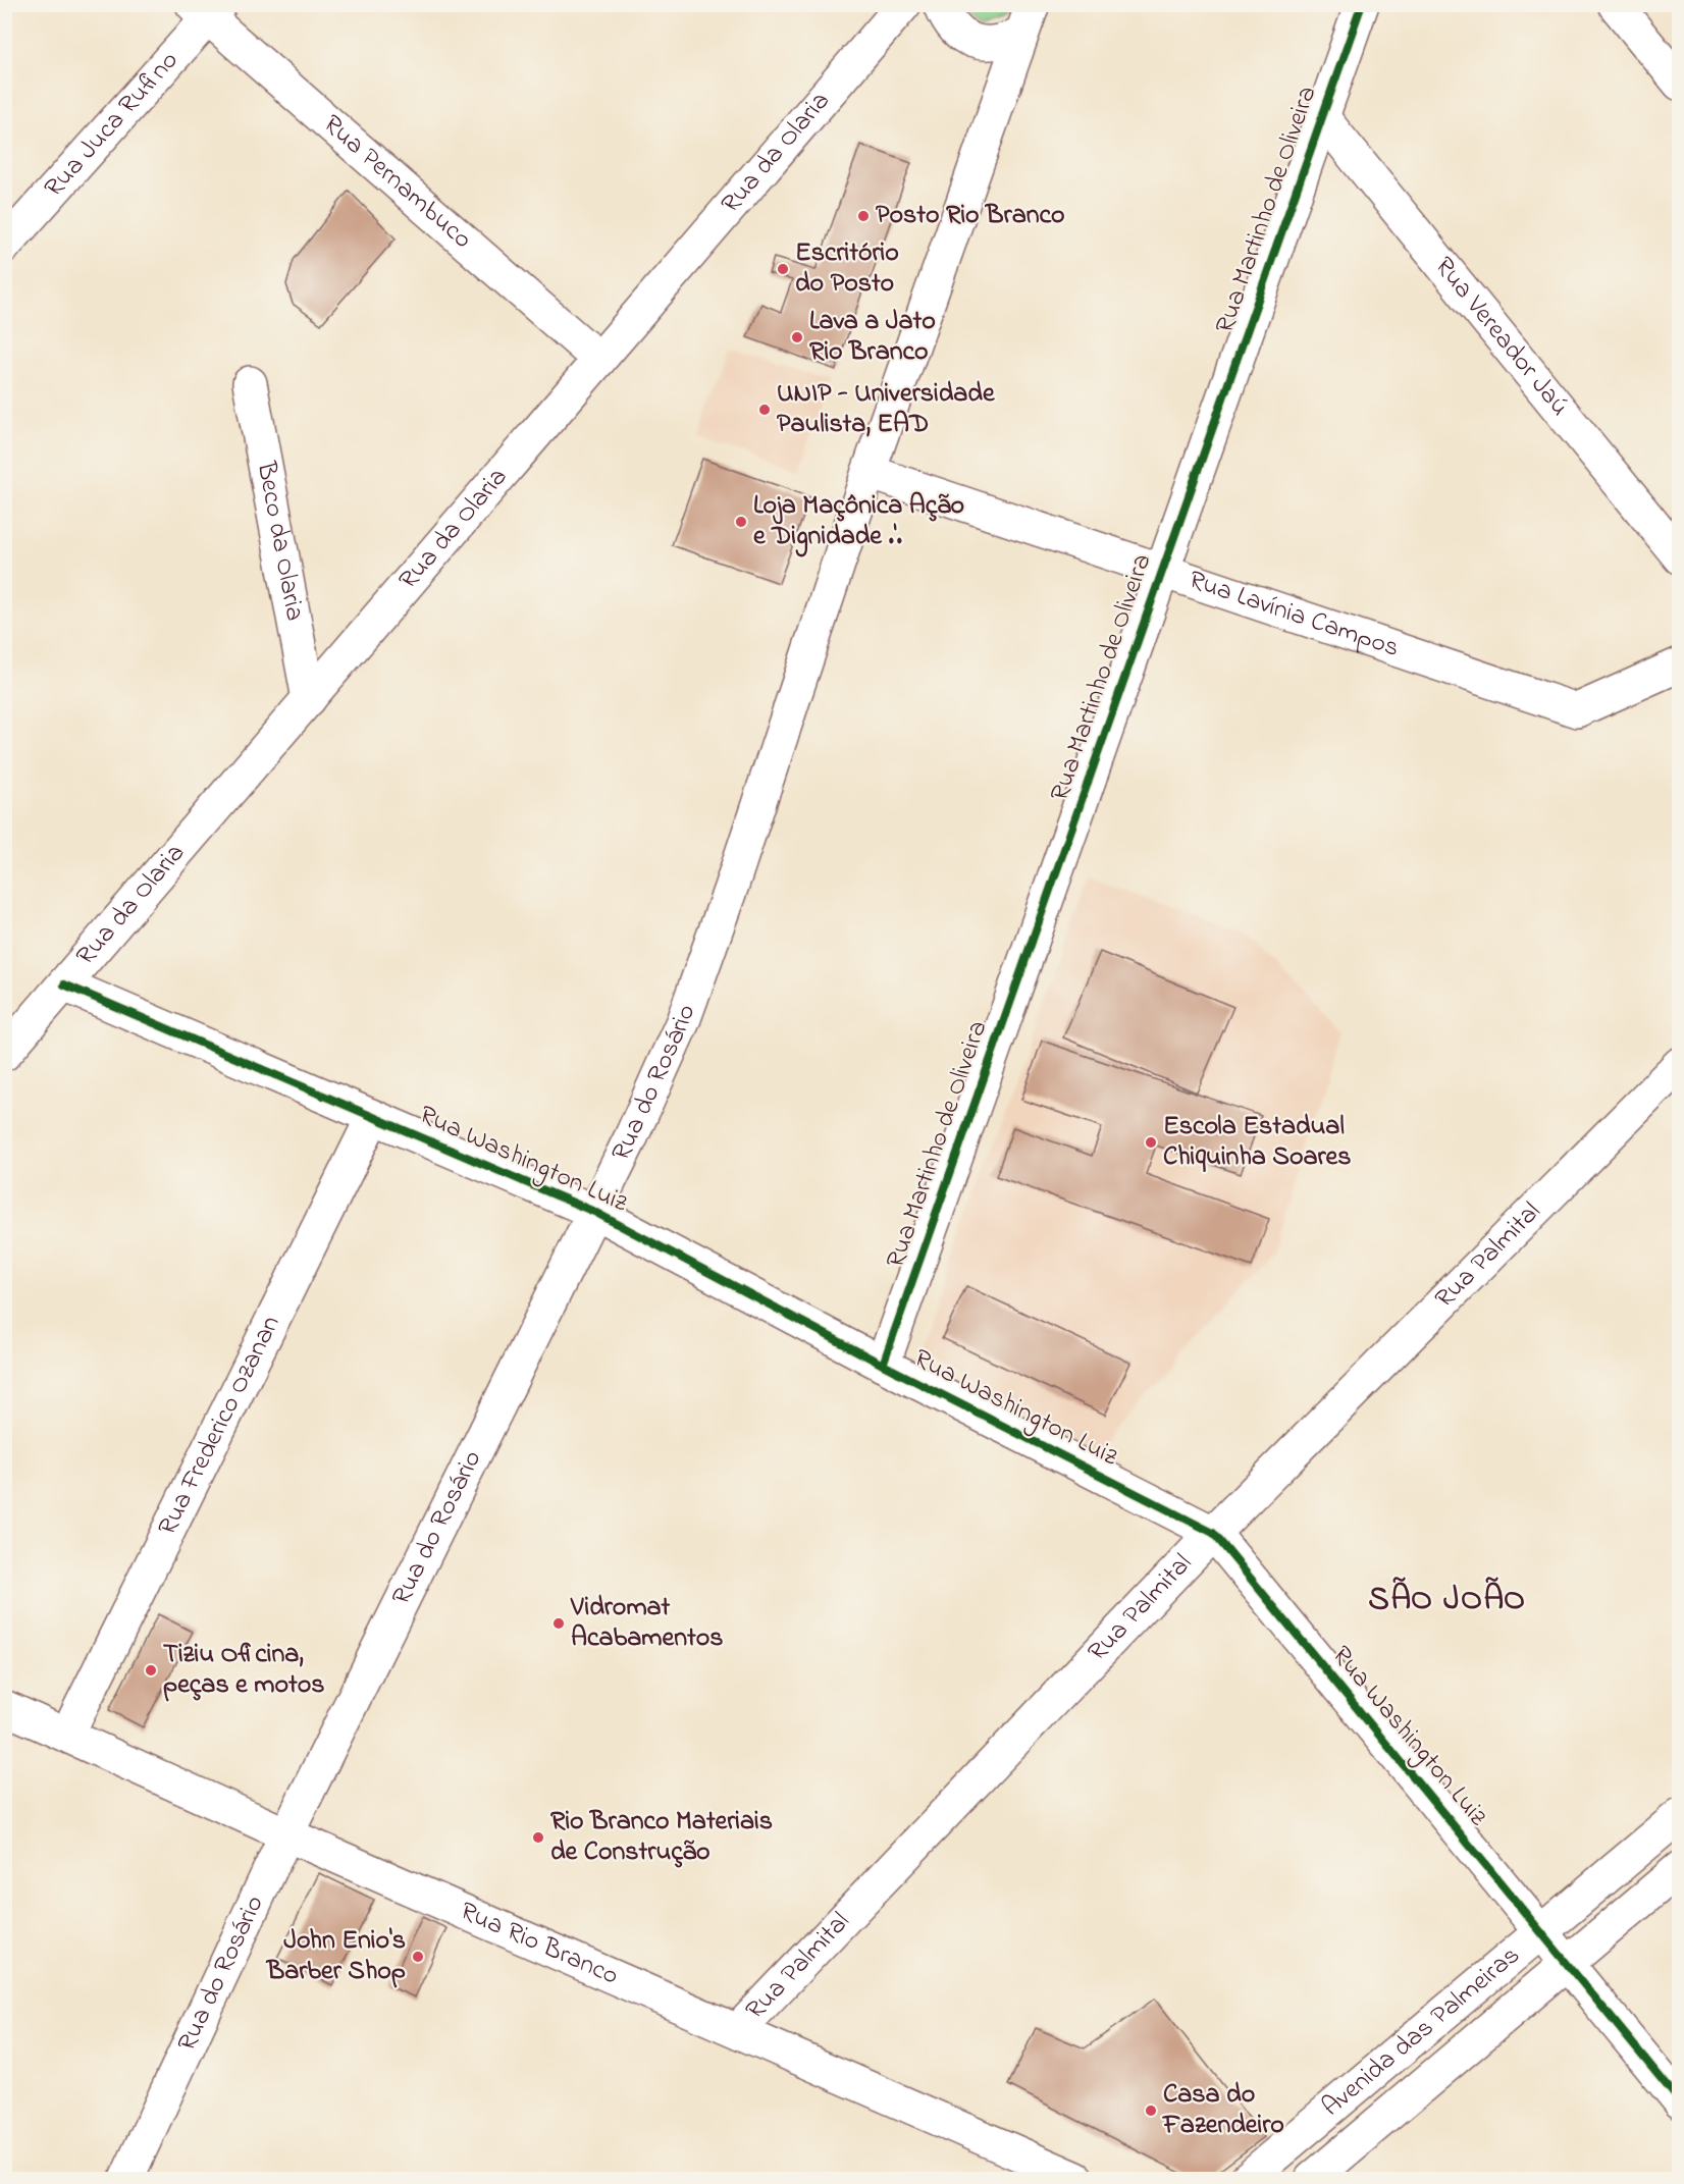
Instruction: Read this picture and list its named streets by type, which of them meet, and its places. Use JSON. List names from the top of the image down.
{
  "streets": {
    "street": [
      "Rua Juca Rufino",
      "Rua da Olaria",
      "Rua Pernambuco",
      "Rua Martinho de Oliveira",
      "Rua Vereador Jaú",
      "Beco da Olaria",
      "Rua Lavínia Campos",
      "Rua do Rosário",
      "Rua Washington Luiz",
      "Rua Palmital",
      "Rua Frederico Ozanan",
      "Rua Rio Branco",
      "Avenida das Palmeiras"
    ]
  },
  "crossings": [
    ["Rua Juca Rufino", "Rua Pernambuco"],
    ["Rua da Olaria", "Rua Pernambuco"],
    ["Rua da Olaria", "Beco da Olaria"],
    ["Rua da Olaria", "Rua Washington Luiz"],
    ["Rua Martinho de Oliveira", "Rua Vereador Jaú"],
    ["Rua Martinho de Oliveira", "Rua Lavínia Campos"],
    ["Rua Martinho de Oliveira", "Rua Washington Luiz"],
    ["Rua Lavínia Campos", "Rua do Rosário"],
    ["Rua do Rosário", "Rua Washington Luiz"],
    ["Rua do Rosário", "Rua Rio Branco"],
    ["Rua Washington Luiz", "Rua Palmital"],
    ["Rua Washington Luiz", "Rua Frederico Ozanan"],
    ["Rua Washington Luiz", "Avenida das Palmeiras"],
    ["Rua Palmital", "Rua Rio Branco"],
    ["Rua Frederico Ozanan", "Rua Rio Branco"]
  ],
  "districts": ["SÃO JOÃO"],
  "places": [
    "Posto Rio Branco",
    "Escritório do Posto",
    "Lava a Jato Rio Branco",
    "UNIP - Universidade Paulista, EAD",
    "Loja Maçônica Ação e Dignidade .'.",
    "Escola Estadual Chiquinha Soares",
    "Vidromat Acabamentos",
    "Tiziu Oficina, peças e motos",
    "Rio Branco Materiais de Construção",
    "John Enio's Barber Shop",
    "Casa do Fazendeiro"
  ]
}
